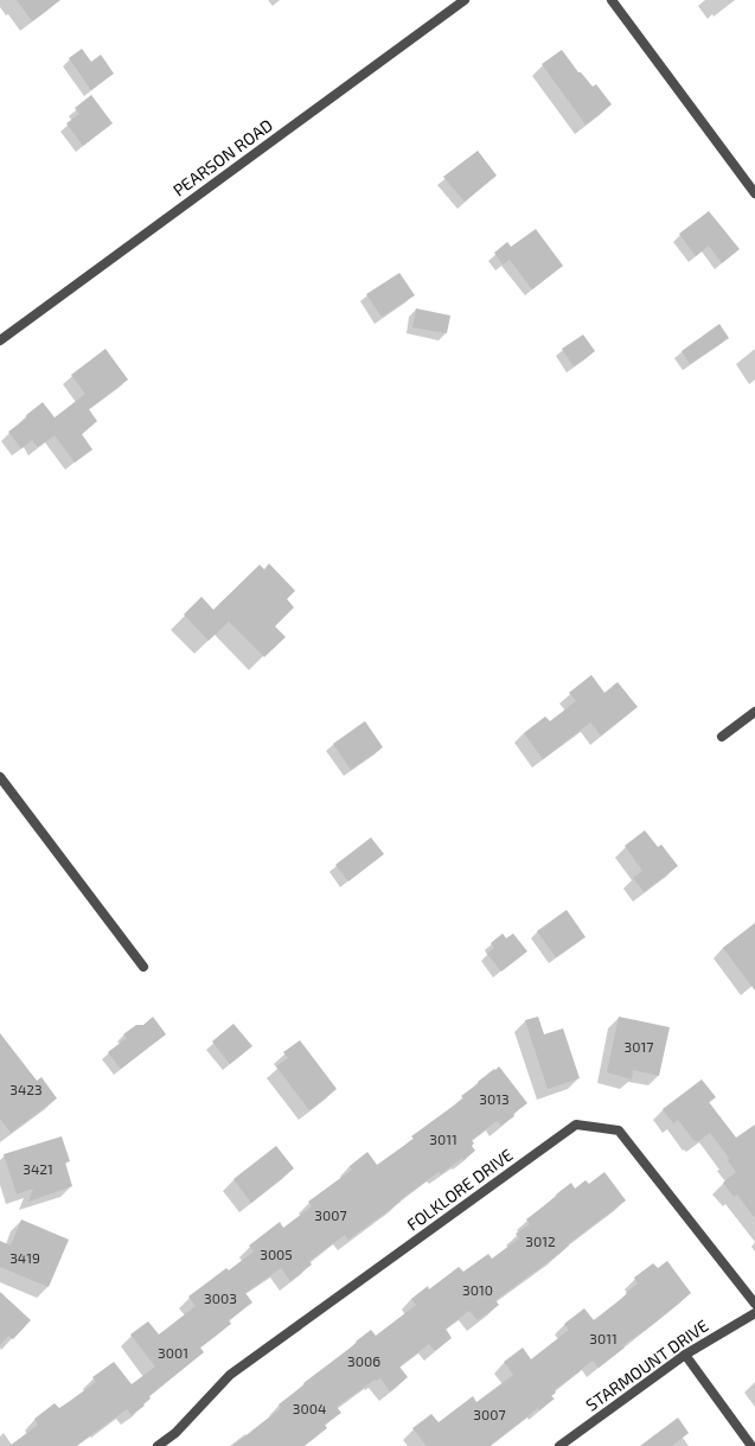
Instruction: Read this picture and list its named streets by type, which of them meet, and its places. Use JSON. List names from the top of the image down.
{
  "streets": {
    "street": ["PEARSON ROAD", "FOLKLORE DRIVE", "STARMOUNT DRIVE"]
  },
  "house_numbers": [
    "3017",
    "3423",
    "3013",
    "3011",
    "3421",
    "3007",
    "3012",
    "3005",
    "3419",
    "3010",
    "3003",
    "3011",
    "3001",
    "3006",
    "3004",
    "3007"
  ]
}
